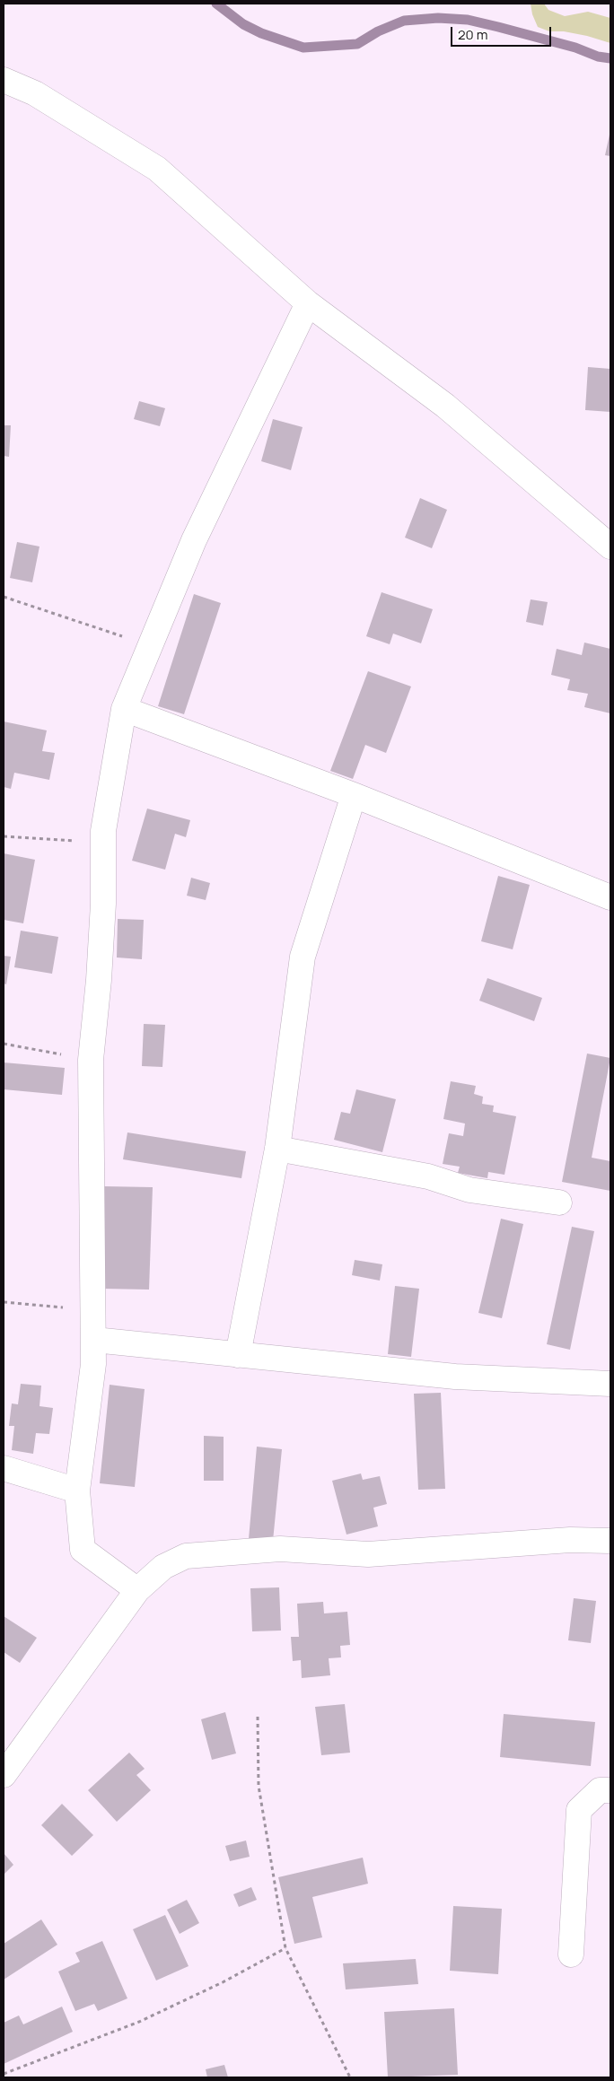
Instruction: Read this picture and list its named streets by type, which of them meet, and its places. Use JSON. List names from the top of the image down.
{
  "scale_bar": "20 m"
}
